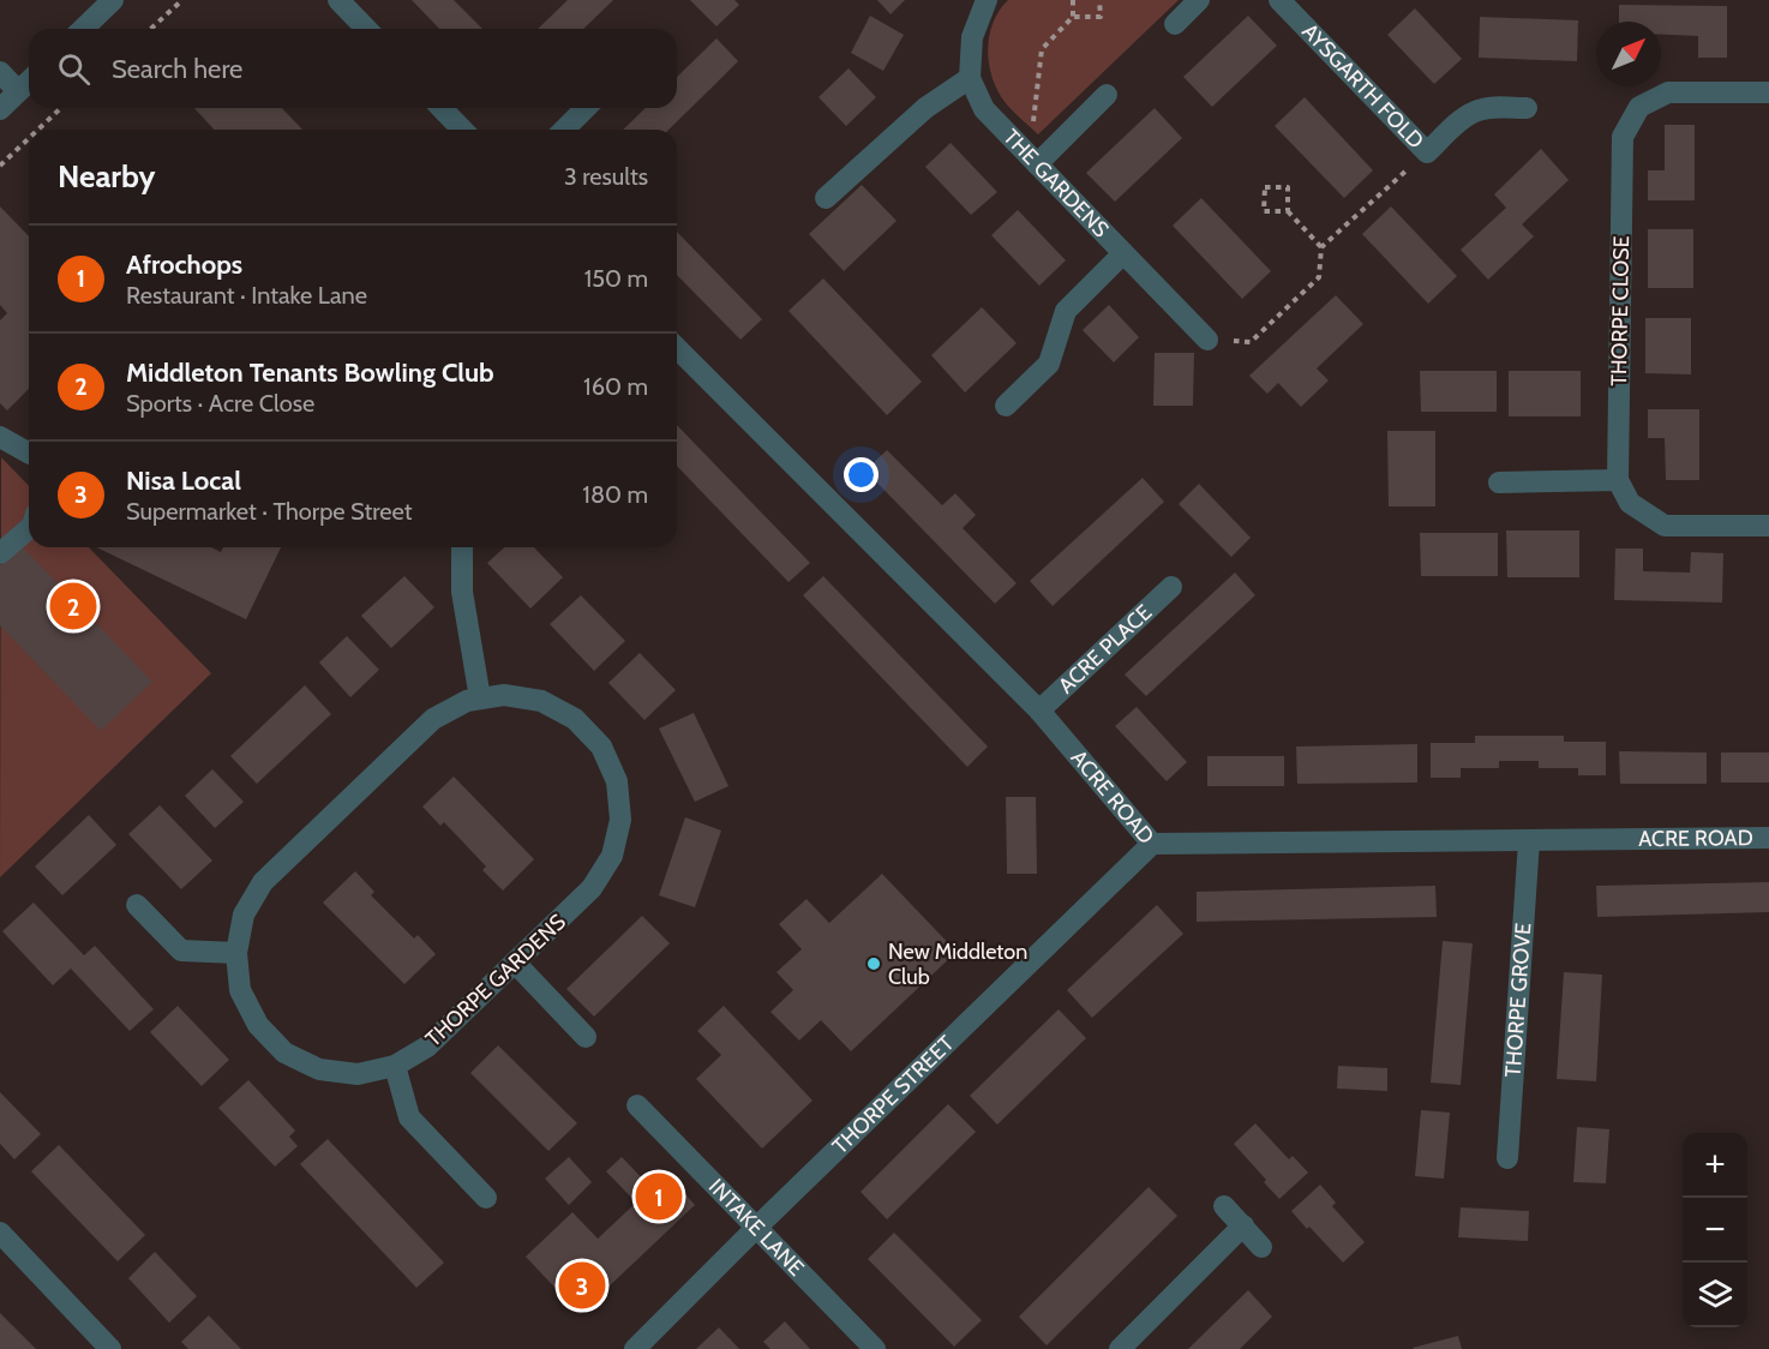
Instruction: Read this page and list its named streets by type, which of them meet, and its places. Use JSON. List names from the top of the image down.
{
  "streets": {
    "street": [
      "AYSGARTH FOLD",
      "THE GARDENS",
      "THORPE CLOSE",
      "ACRE PLACE",
      "ACRE ROAD",
      "THORPE GARDENS",
      "THORPE GROVE",
      "THORPE STREET",
      "INTAKE LANE"
    ]
  },
  "crossings": [
    ["ACRE PLACE", "ACRE ROAD"],
    ["ACRE ROAD", "THORPE GROVE"],
    ["ACRE ROAD", "THORPE STREET"],
    ["THORPE STREET", "INTAKE LANE"]
  ],
  "places": ["New Middleton Club"],
  "north": "top right",
  "page": {
    "search": "Search here",
    "heading": ["Nearby", "3 results"],
    "list": [
      {
        "mark": "1",
        "name": "Afrochops",
        "note": "Restaurant · Intake Lane",
        "value": "150 m"
      },
      {
        "mark": "2",
        "name": "Middleton Tenants Bowling Club",
        "note": "Sports · Acre Close",
        "value": "160 m"
      },
      {
        "mark": "3",
        "name": "Nisa Local",
        "note": "Supermarket · Thorpe Street",
        "value": "180 m"
      }
    ],
    "pins": ["2", "1", "3"],
    "map_buttons": ["+", "−"]
  }
}
